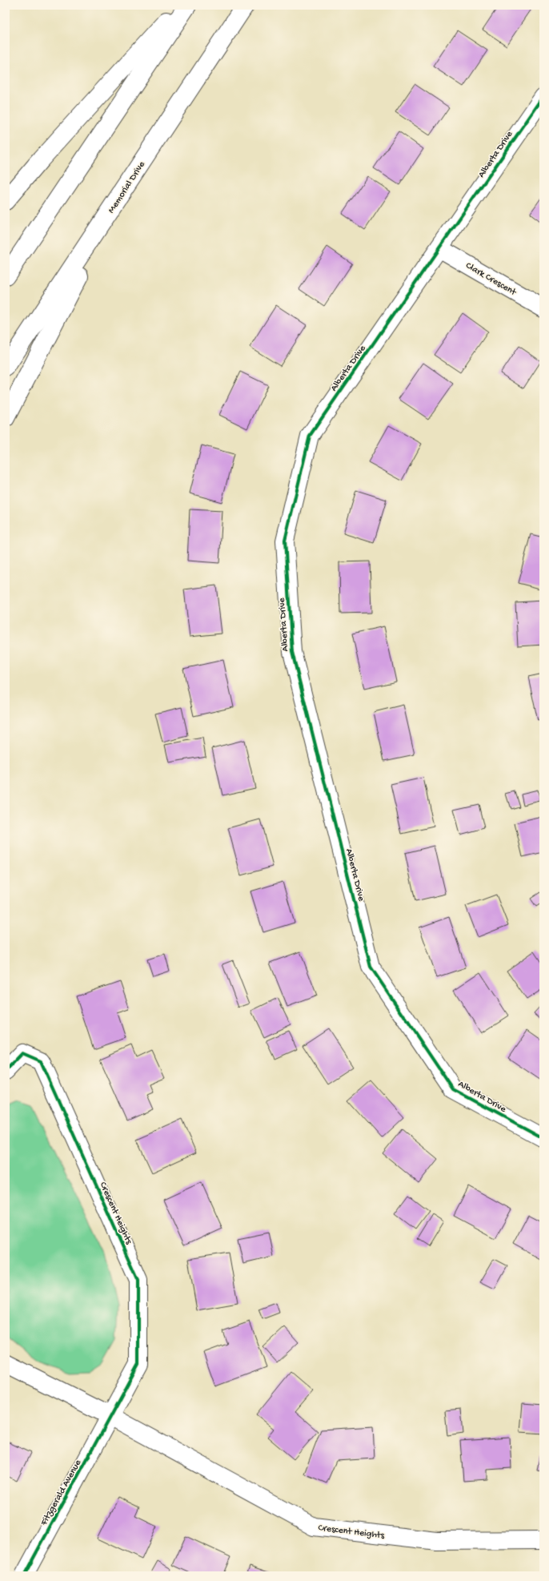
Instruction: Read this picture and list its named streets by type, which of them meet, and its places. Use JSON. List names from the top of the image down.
{
  "streets": {
    "main road": [
      "Alberta Drive",
      "Memorial Drive",
      "Clark Crescent",
      "Crescent Heights",
      "Fitzgerald Avenue"
    ]
  },
  "crossings": [
    ["Alberta Drive", "Clark Crescent"],
    ["Crescent Heights", "Fitzgerald Avenue"]
  ]
}
